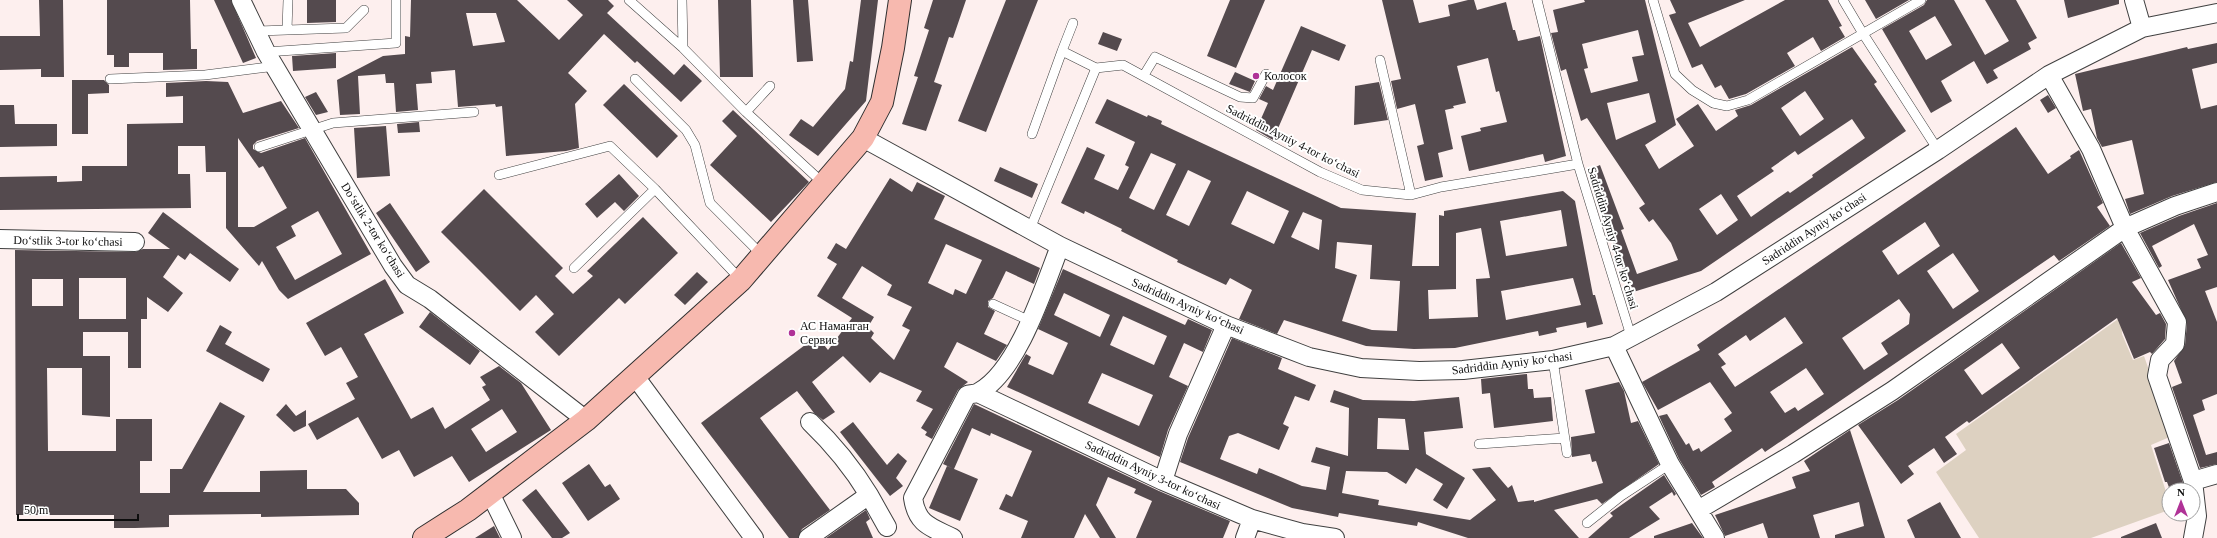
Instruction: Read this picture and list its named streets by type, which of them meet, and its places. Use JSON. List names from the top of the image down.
{
  "streets": {
    "street": [
      "Sadriddin Ayniy koʻchasi",
      "Doʻstlik 2-tor koʻchasi",
      "Doʻstlik 3-tor koʻchasi",
      "Sadriddin Ayniy 3-tor koʻchasi"
    ],
    "lane": ["Sadriddin Ayniy 4-tor koʻchasi"]
  },
  "crossings": [
    ["Sadriddin Ayniy 4-tor koʻchasi", "Sadriddin Ayniy koʻchasi"]
  ],
  "places": ["Колосок", "АС Наманган Сервис"],
  "scale_bar": "50 m",
  "north": "top"
}
